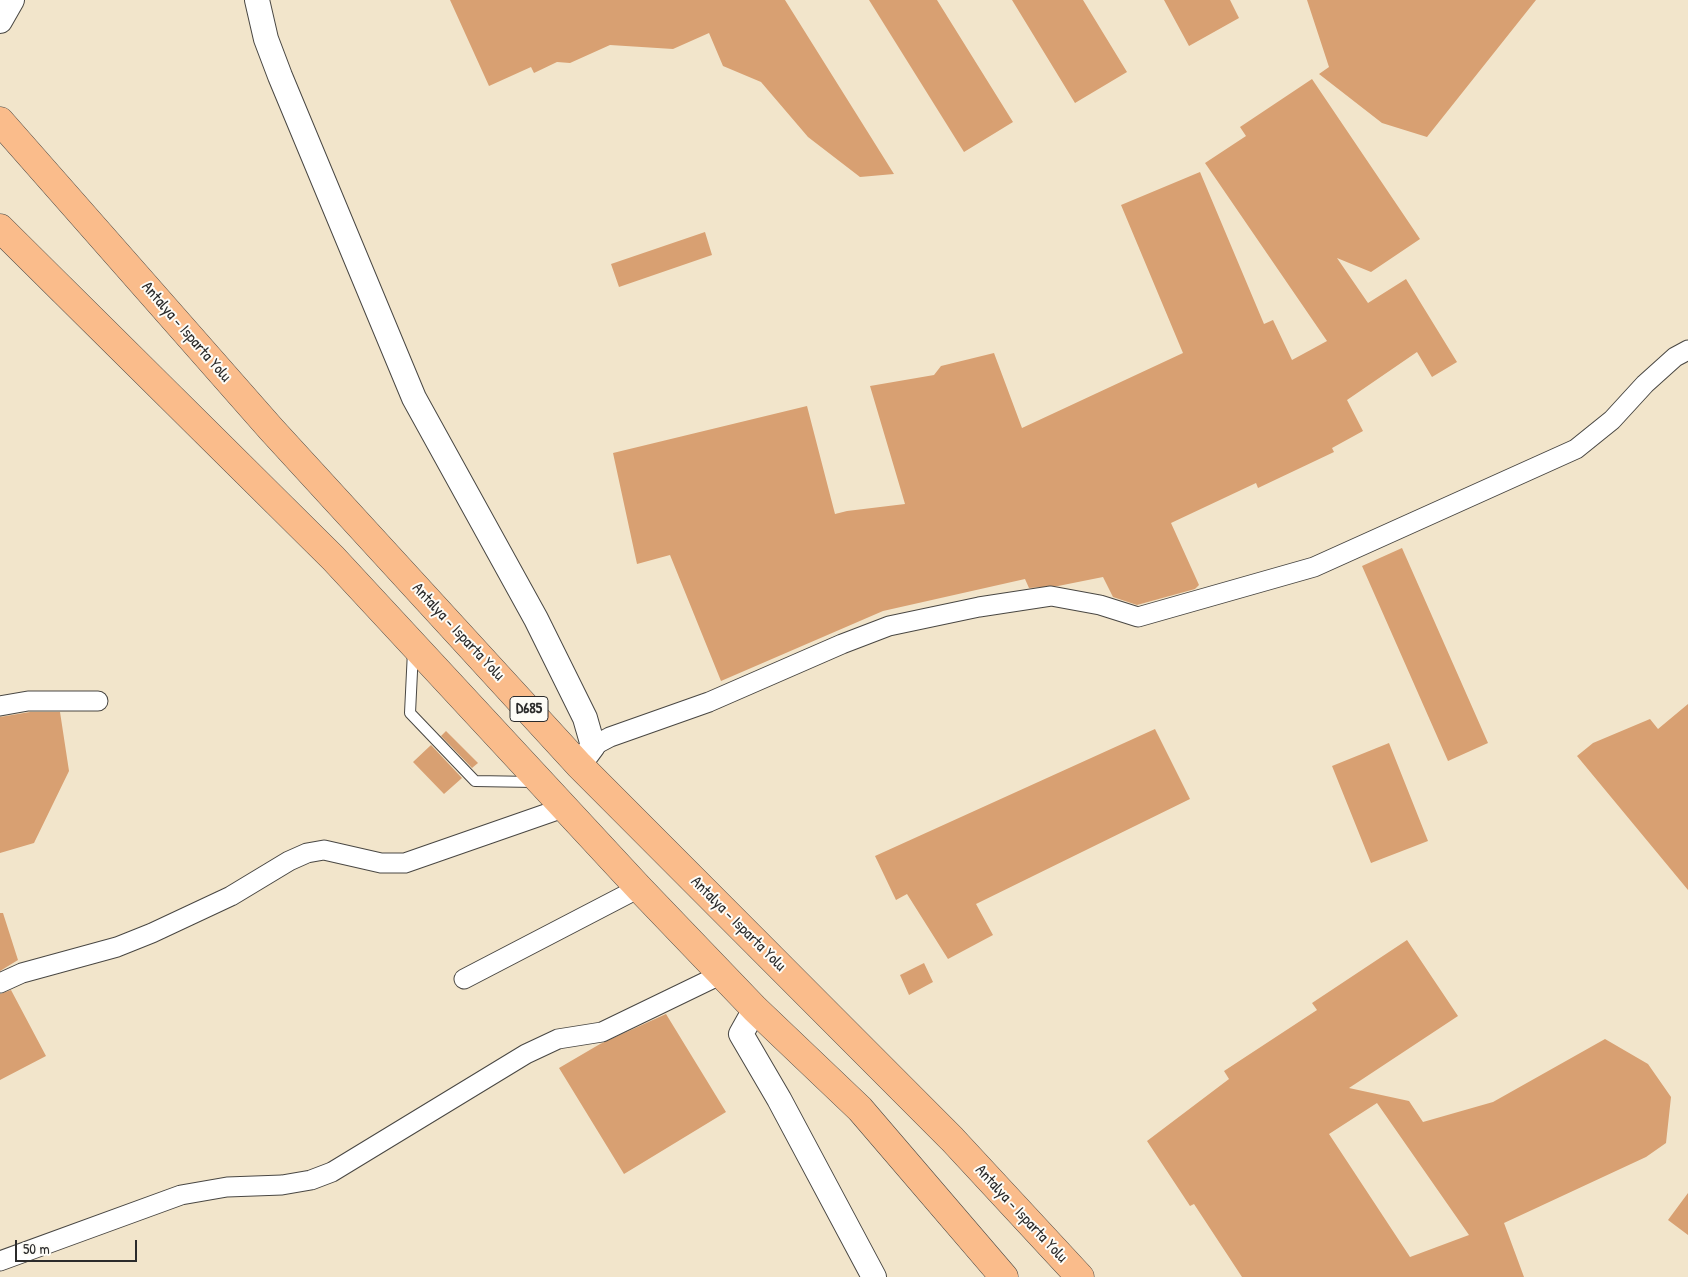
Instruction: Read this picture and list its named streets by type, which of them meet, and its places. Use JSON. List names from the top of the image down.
{
  "streets": {
    "highway": ["Antalya - Isparta Yolu", "D685"]
  },
  "scale_bar": "50 m"
}
